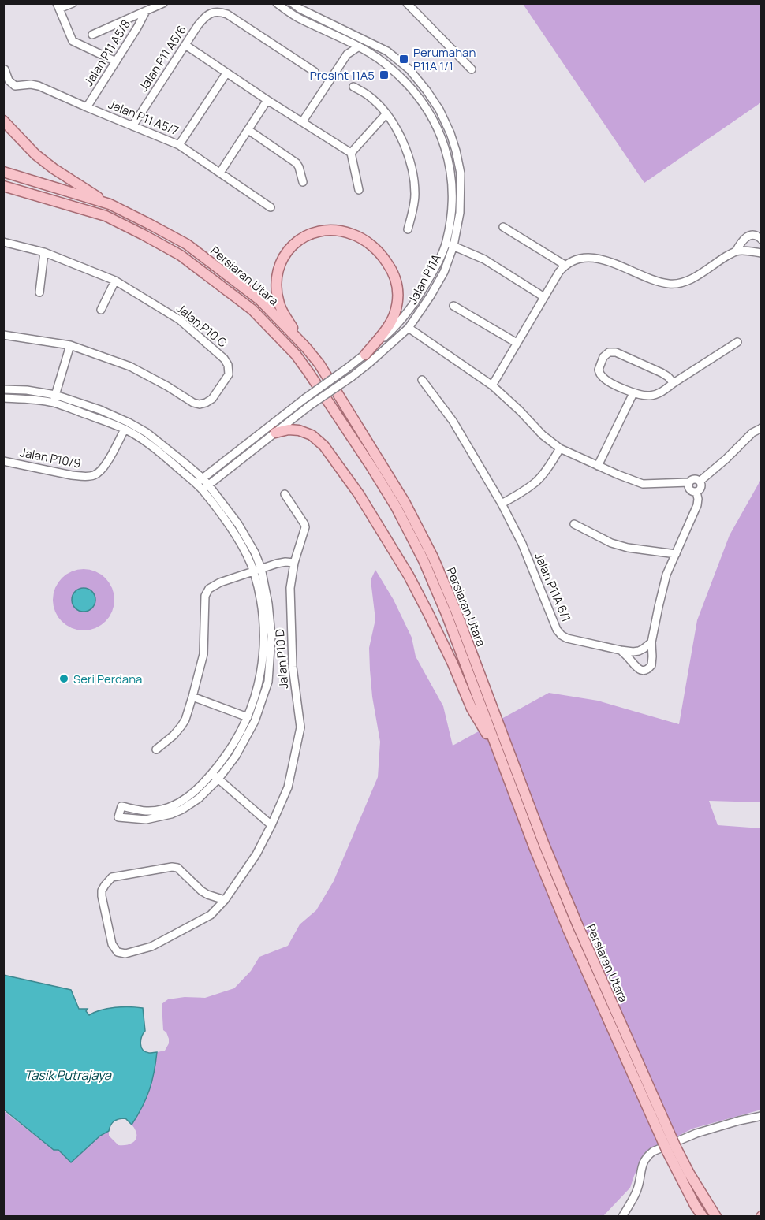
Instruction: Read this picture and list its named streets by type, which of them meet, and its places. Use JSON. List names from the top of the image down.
{
  "streets": {
    "main road": ["Persiaran Utara"],
    "street": [
      "Jalan P11 A5/8",
      "Jalan P11 A5/6",
      "Jalan P11 A5/7",
      "Jalan P11A",
      "Jalan P10 C",
      "Jalan P10/9",
      "Jalan P11A 6/1",
      "Jalan P10 D"
    ]
  },
  "crossings": [
    ["Jalan P11 A5/8", "Jalan P11 A5/7"],
    ["Jalan P11 A5/6", "Jalan P11 A5/7"]
  ],
  "water": ["Tasik Putrajaya"],
  "places": {
    "transit": ["Perumahan P11A 1/1", "Presint 11A5"],
    "other": ["Seri Perdana"]
  }
}
